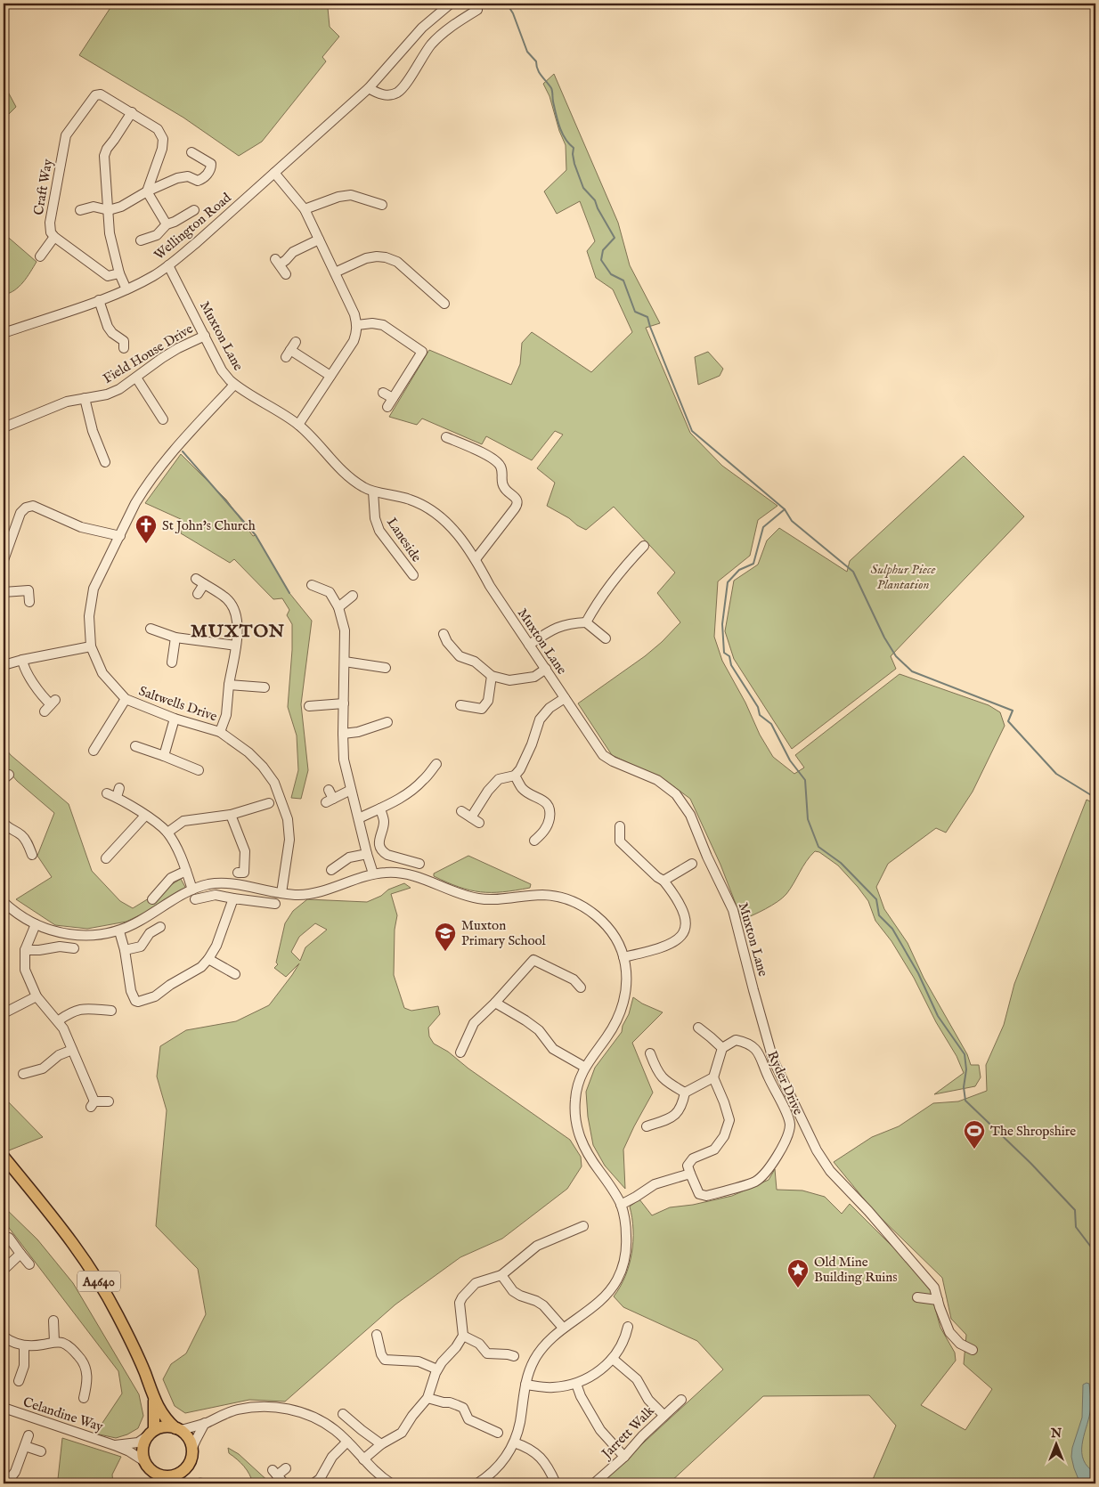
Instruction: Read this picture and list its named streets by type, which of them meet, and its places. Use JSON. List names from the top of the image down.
{
  "streets": {
    "main road": ["A4640"],
    "street": [
      "Craft Way",
      "Wellington Road",
      "Muxton Lane",
      "Field House Drive",
      "Laneside",
      "Saltwells Drive",
      "Ryder Drive",
      "Celandine Way",
      "Jarrett Walk"
    ]
  },
  "crossings": [
    ["Wellington Road", "Muxton Lane"],
    ["Muxton Lane", "Field House Drive"],
    ["Muxton Lane", "Laneside"],
    ["Muxton Lane", "Saltwells Drive"],
    ["A4640", "Celandine Way"]
  ],
  "districts": ["MUXTON"],
  "parks": ["Sulphur Piece Plantation"],
  "places": {
    "church": ["St John's Church"],
    "school or university": ["Muxton Primary School"],
    "sports": ["The Shropshire"],
    "place": ["Old Mine Building Ruins"]
  },
  "north": "top"
}
